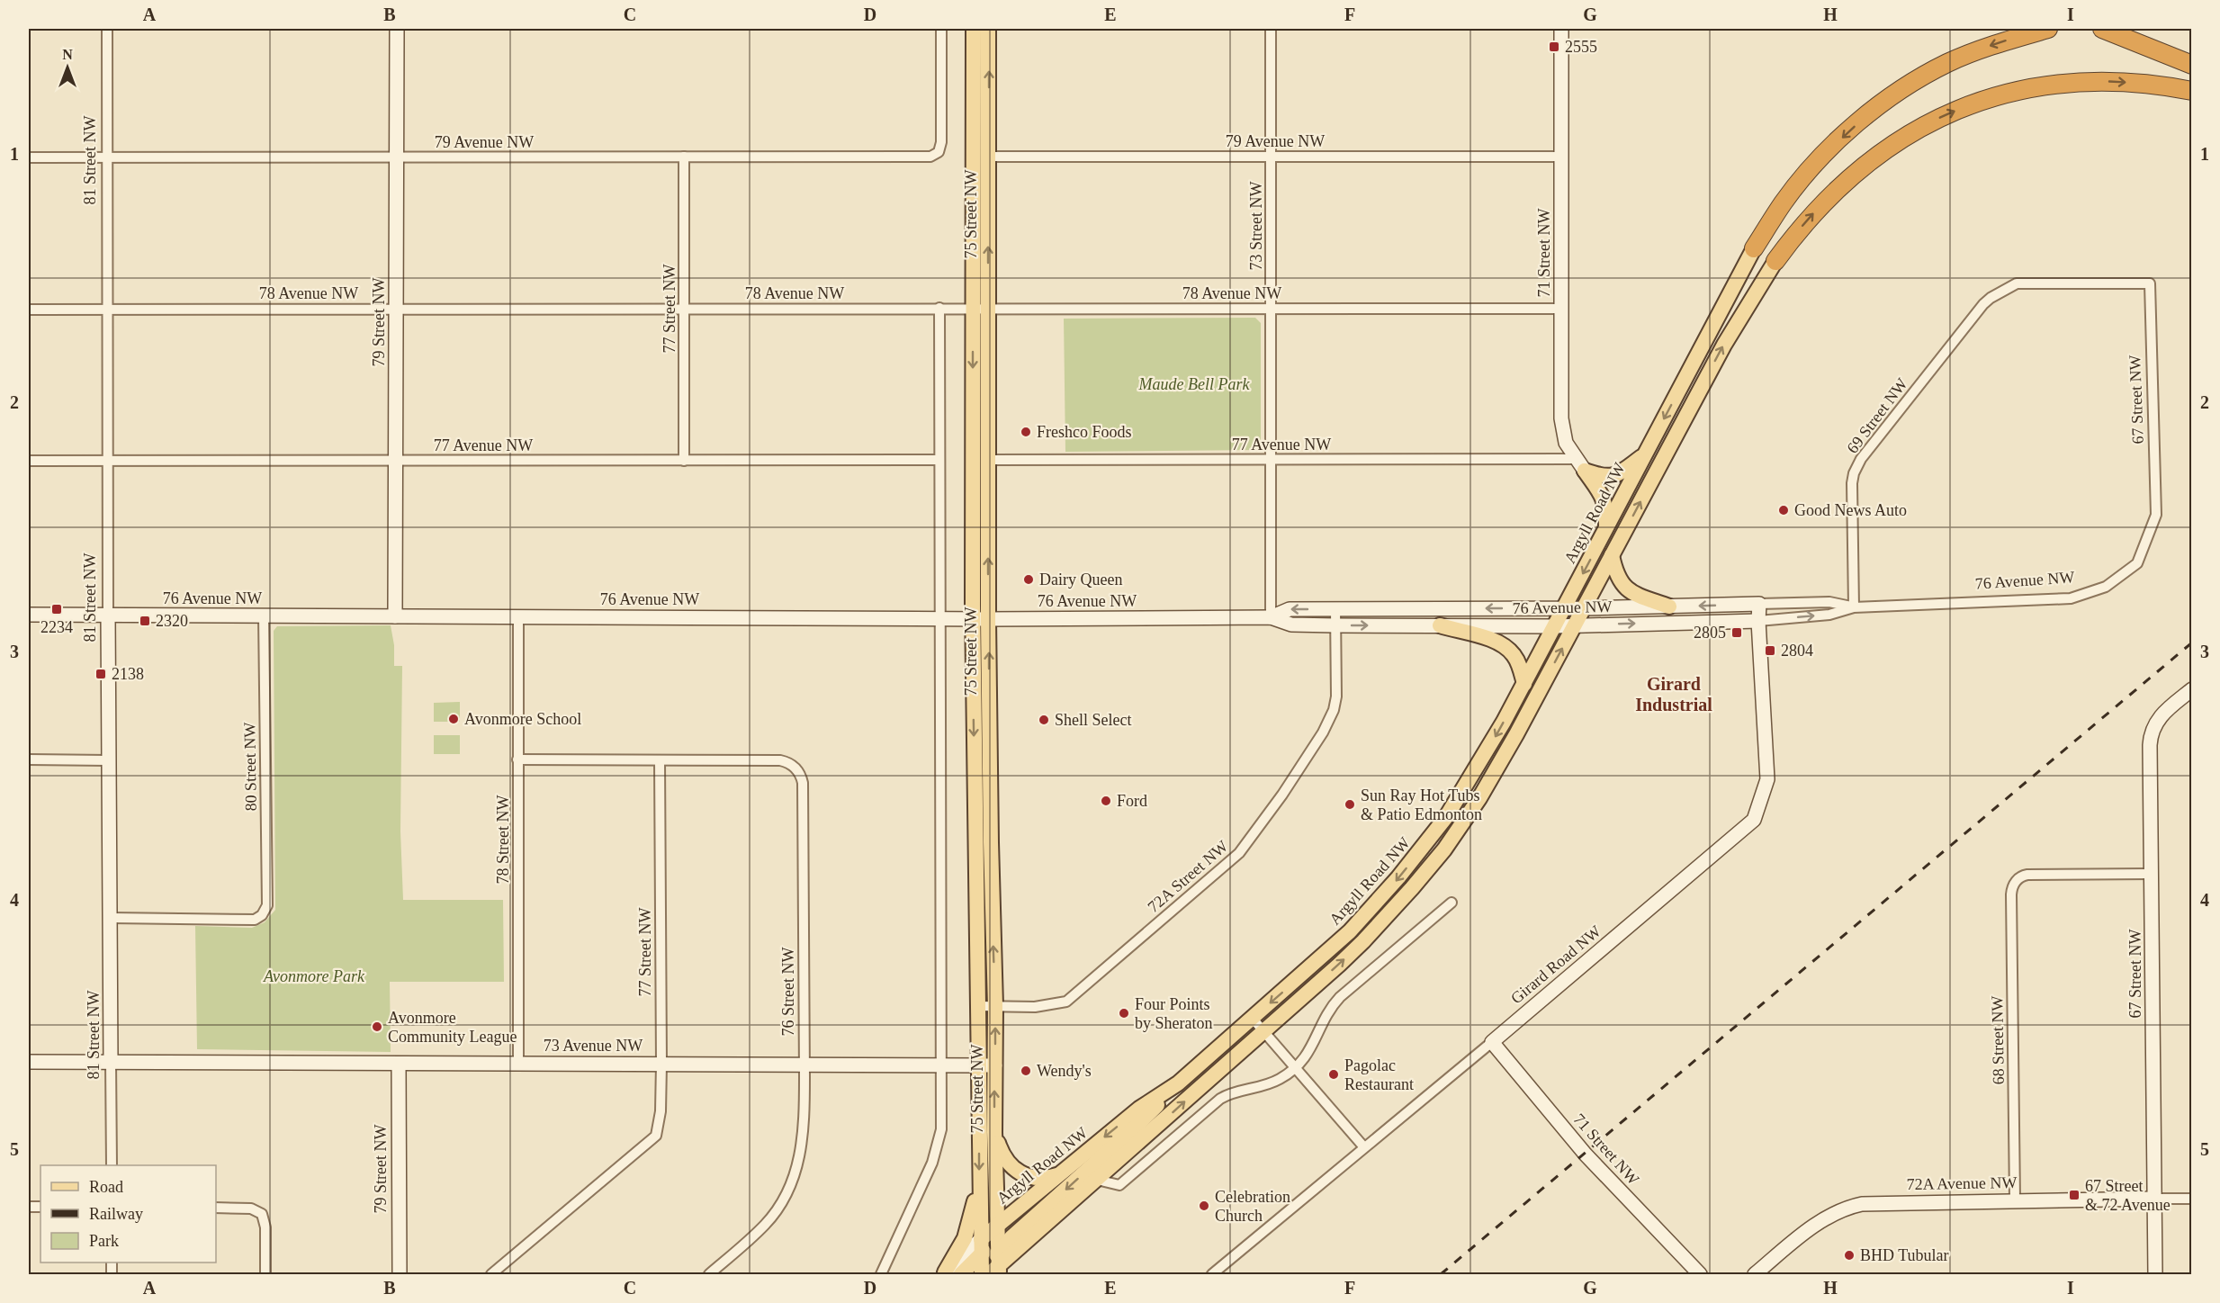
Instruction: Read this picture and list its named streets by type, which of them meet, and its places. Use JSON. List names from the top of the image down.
{
  "streets": {
    "main road": ["75 Street NW", "Argyll Road NW"],
    "street": [
      "79 Avenue NW",
      "81 Street NW",
      "73 Street NW",
      "71 Street NW",
      "78 Avenue NW",
      "77 Street NW",
      "79 Street NW",
      "67 Street NW",
      "69 Street NW",
      "77 Avenue NW",
      "76 Avenue NW",
      "80 Street NW",
      "78 Street NW",
      "72A Street NW",
      "Girard Road NW",
      "76 Street NW",
      "68 Street NW",
      "73 Avenue NW",
      "72A Avenue NW"
    ]
  },
  "crossings": [
    ["79 Avenue NW", "81 Street NW"],
    ["79 Avenue NW", "75 Street NW"],
    ["79 Avenue NW", "73 Street NW"],
    ["79 Avenue NW", "71 Street NW"],
    ["79 Avenue NW", "77 Street NW"],
    ["79 Avenue NW", "79 Street NW"],
    ["81 Street NW", "78 Avenue NW"],
    ["81 Street NW", "77 Avenue NW"],
    ["81 Street NW", "76 Avenue NW"],
    ["81 Street NW", "80 Street NW"],
    ["81 Street NW", "73 Avenue NW"],
    ["75 Street NW", "78 Avenue NW"],
    ["75 Street NW", "77 Avenue NW"],
    ["75 Street NW", "Argyll Road NW"],
    ["75 Street NW", "76 Avenue NW"],
    ["75 Street NW", "72A Street NW"],
    ["75 Street NW", "73 Avenue NW"],
    ["73 Street NW", "78 Avenue NW"],
    ["73 Street NW", "77 Avenue NW"],
    ["73 Street NW", "76 Avenue NW"],
    ["71 Street NW", "78 Avenue NW"],
    ["71 Street NW", "77 Avenue NW"],
    ["71 Street NW", "Girard Road NW"],
    ["78 Avenue NW", "77 Street NW"],
    ["78 Avenue NW", "79 Street NW"],
    ["77 Street NW", "77 Avenue NW"],
    ["77 Street NW", "76 Street NW"],
    ["77 Street NW", "73 Avenue NW"],
    ["79 Street NW", "77 Avenue NW"],
    ["79 Street NW", "76 Avenue NW"],
    ["79 Street NW", "73 Avenue NW"],
    ["67 Street NW", "69 Street NW"],
    ["67 Street NW", "76 Avenue NW"],
    ["67 Street NW", "68 Street NW"],
    ["67 Street NW", "72A Avenue NW"],
    ["69 Street NW", "76 Avenue NW"],
    ["Argyll Road NW", "76 Avenue NW"],
    ["76 Avenue NW", "80 Street NW"],
    ["76 Avenue NW", "78 Street NW"],
    ["76 Avenue NW", "72A Street NW"],
    ["76 Avenue NW", "Girard Road NW"],
    ["78 Street NW", "73 Avenue NW"],
    ["76 Street NW", "73 Avenue NW"],
    ["68 Street NW", "72A Avenue NW"]
  ],
  "districts": ["Girard Industrial"],
  "parks": ["Maude Bell Park", "Avonmore Park"],
  "places": {
    "transit": [
      "2555",
      "2234",
      "2320",
      "2805",
      "2804",
      "2138",
      "67 Street & 72 Avenue"
    ],
    "other": [
      "Freshco Foods",
      "Good News Auto",
      "Dairy Queen",
      "Avonmore School",
      "Shell Select",
      "Ford",
      "Sun Ray Hot Tubs & Patio Edmonton",
      "Four Points by Sheraton",
      "Avonmore Community League",
      "Wendy's",
      "Pagolac Restaurant",
      "Celebration Church",
      "BHD Tubular"
    ]
  },
  "legend": ["Road", "Railway", "Park"],
  "north": "top",
  "grid": {
    "columns": [
      "A",
      "B",
      "C",
      "D",
      "E",
      "F",
      "G",
      "H",
      "I"
    ],
    "rows": [
      "1",
      "2",
      "3",
      "4",
      "5"
    ]
  }
}
